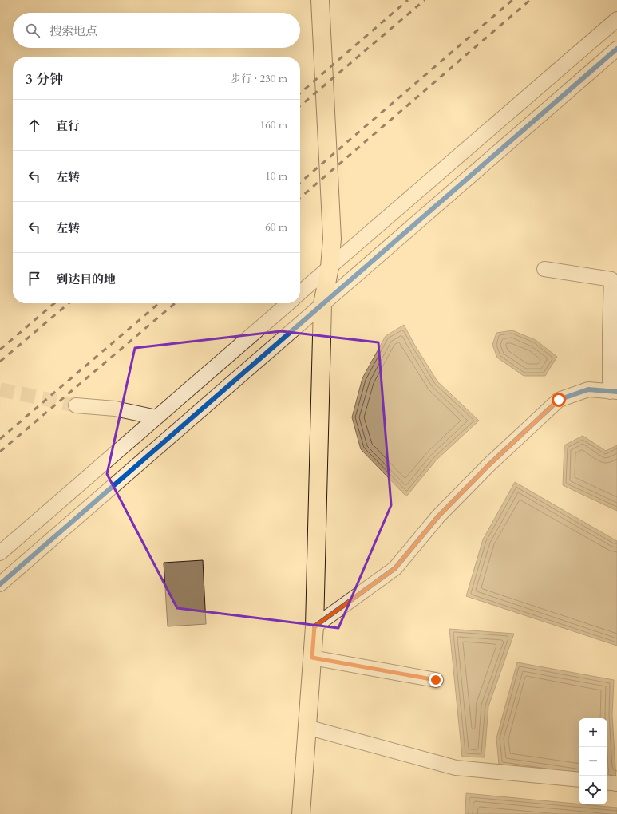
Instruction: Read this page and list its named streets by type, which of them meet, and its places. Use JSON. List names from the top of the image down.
{
  "page": {
    "search": "搜索地点",
    "heading": ["3 分钟", "步行 · 230 m"],
    "list": [
      ["直行", "160 m"],
      ["左转", "10 m"],
      ["左转", "60 m"],
      "到达目的地"
    ],
    "map_buttons": ["+", "−"]
  }
}
